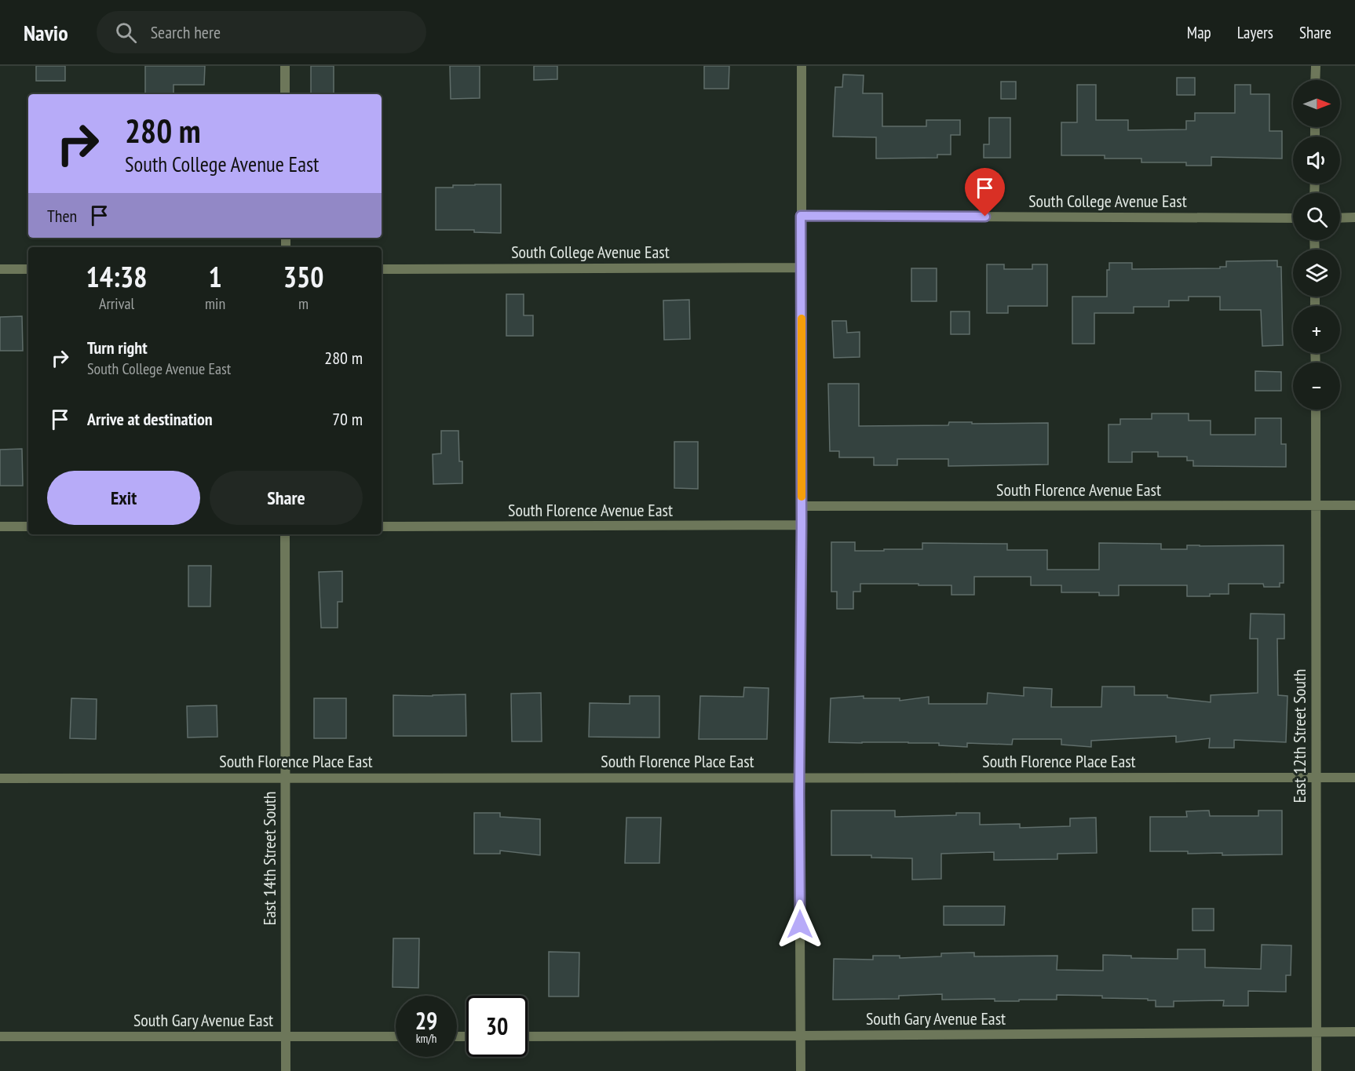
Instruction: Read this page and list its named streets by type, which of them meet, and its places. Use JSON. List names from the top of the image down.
{
  "streets": {
    "street": [
      "South College Avenue East",
      "South Florence Avenue East",
      "East 12th Street South",
      "South Florence Place East",
      "East 14th Street South",
      "South Gary Avenue East"
    ]
  },
  "crossings": [
    ["South Florence Avenue East", "East 12th Street South"],
    ["East 12th Street South", "South Florence Place East"],
    ["East 12th Street South", "South Gary Avenue East"],
    ["South Florence Place East", "East 14th Street South"],
    ["East 14th Street South", "South Gary Avenue East"]
  ],
  "north": "right",
  "page": {
    "header": "Navio",
    "search": "Search here",
    "nav": ["Map", "Layers", "Share"],
    "map_buttons": ["+", "−"],
    "turn": ["280 m", "South College Avenue East"],
    "then": "Then",
    "eta": [
      "14:38",
      "Arrival",
      "1",
      "min",
      "350",
      "m"
    ],
    "list": [
      {
        "name": "Turn right",
        "note": "South College Avenue East",
        "value": "280 m"
      },
      {
        "name": "Arrive at destination",
        "value": "70 m"
      }
    ],
    "buttons": ["Exit", "Share"],
    "speed": "29 km/h",
    "limit": "30"
  }
}
